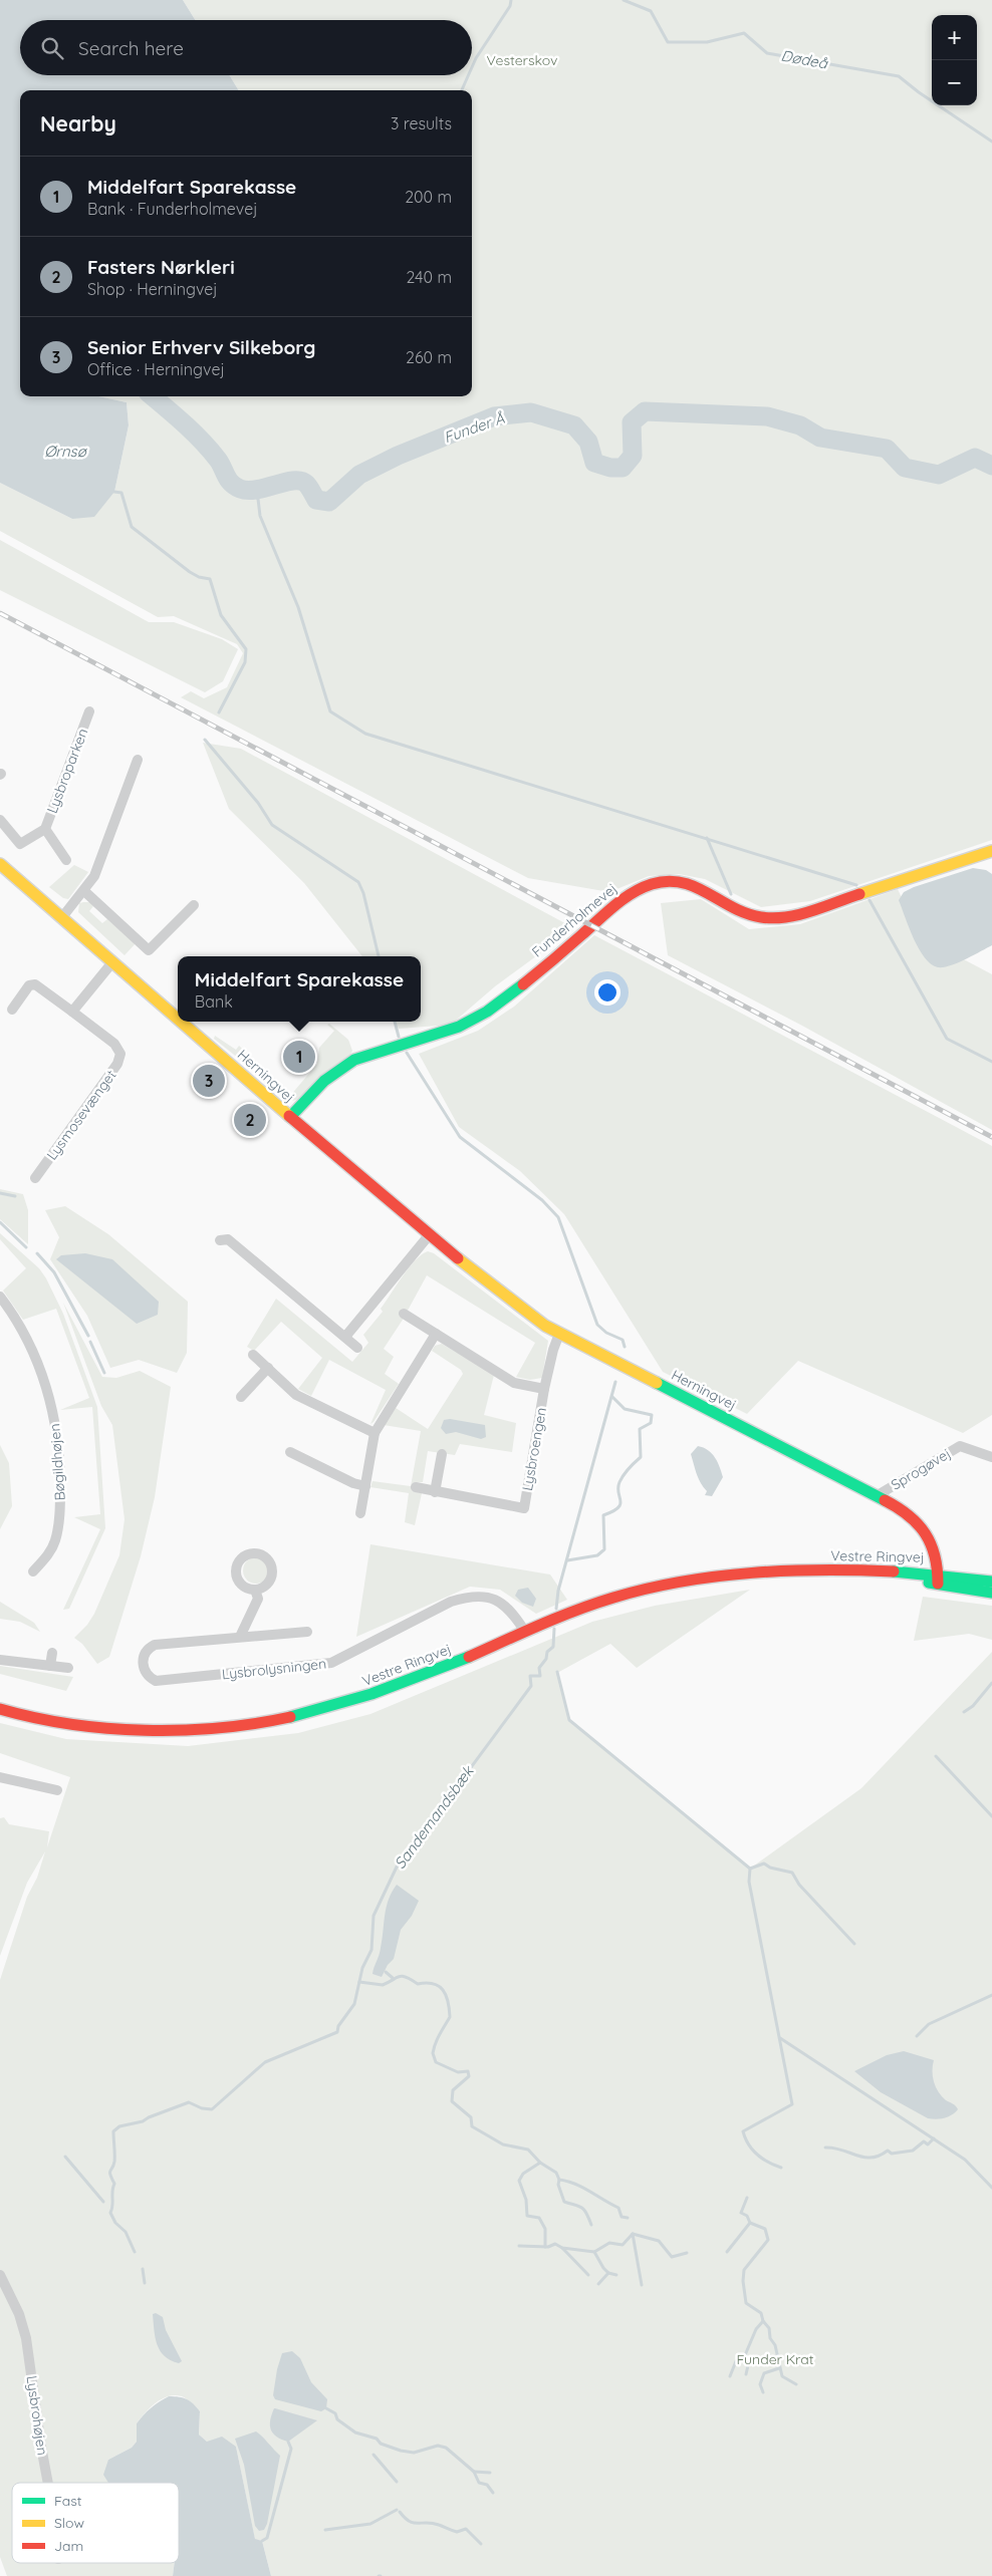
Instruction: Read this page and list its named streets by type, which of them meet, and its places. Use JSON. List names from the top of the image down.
{
  "streets": {
    "street": [
      "Lysbroparken",
      "Funderholmevej",
      "Herningvej",
      "Lysmosevænget",
      "Lysbroengen",
      "Bøgildhøjen",
      "Sprogøvej",
      "Vestre Ringvej",
      "Lysbrolysningen",
      "Lysbrohøjen"
    ]
  },
  "crossings": [
    ["Funderholmevej", "Herningvej"],
    ["Herningvej", "Lysbroengen"],
    ["Herningvej", "Sprogøvej"],
    ["Herningvej", "Vestre Ringvej"],
    ["Vestre Ringvej", "Lysbrolysningen"]
  ],
  "water": [
    "Dødeå",
    "Funder Å",
    "Ørnsø",
    "Sandemandsbæk"
  ],
  "parks": ["Vesterskov", "Funder Krat"],
  "legend": ["Fast", "Slow", "Jam"],
  "page": {
    "map_buttons": ["+", "−"],
    "search": "Search here",
    "heading": ["Nearby", "3 results"],
    "list": [
      {
        "mark": "1",
        "name": "Middelfart Sparekasse",
        "note": "Bank · Funderholmevej",
        "value": "200 m"
      },
      {
        "mark": "2",
        "name": "Fasters Nørkleri",
        "note": "Shop · Herningvej",
        "value": "240 m"
      },
      {
        "mark": "3",
        "name": "Senior Erhverv Silkeborg",
        "note": "Office · Herningvej",
        "value": "260 m"
      }
    ],
    "popup": ["Middelfart Sparekasse", "Bank"],
    "pins": ["1", "3", "2"]
  }
}
